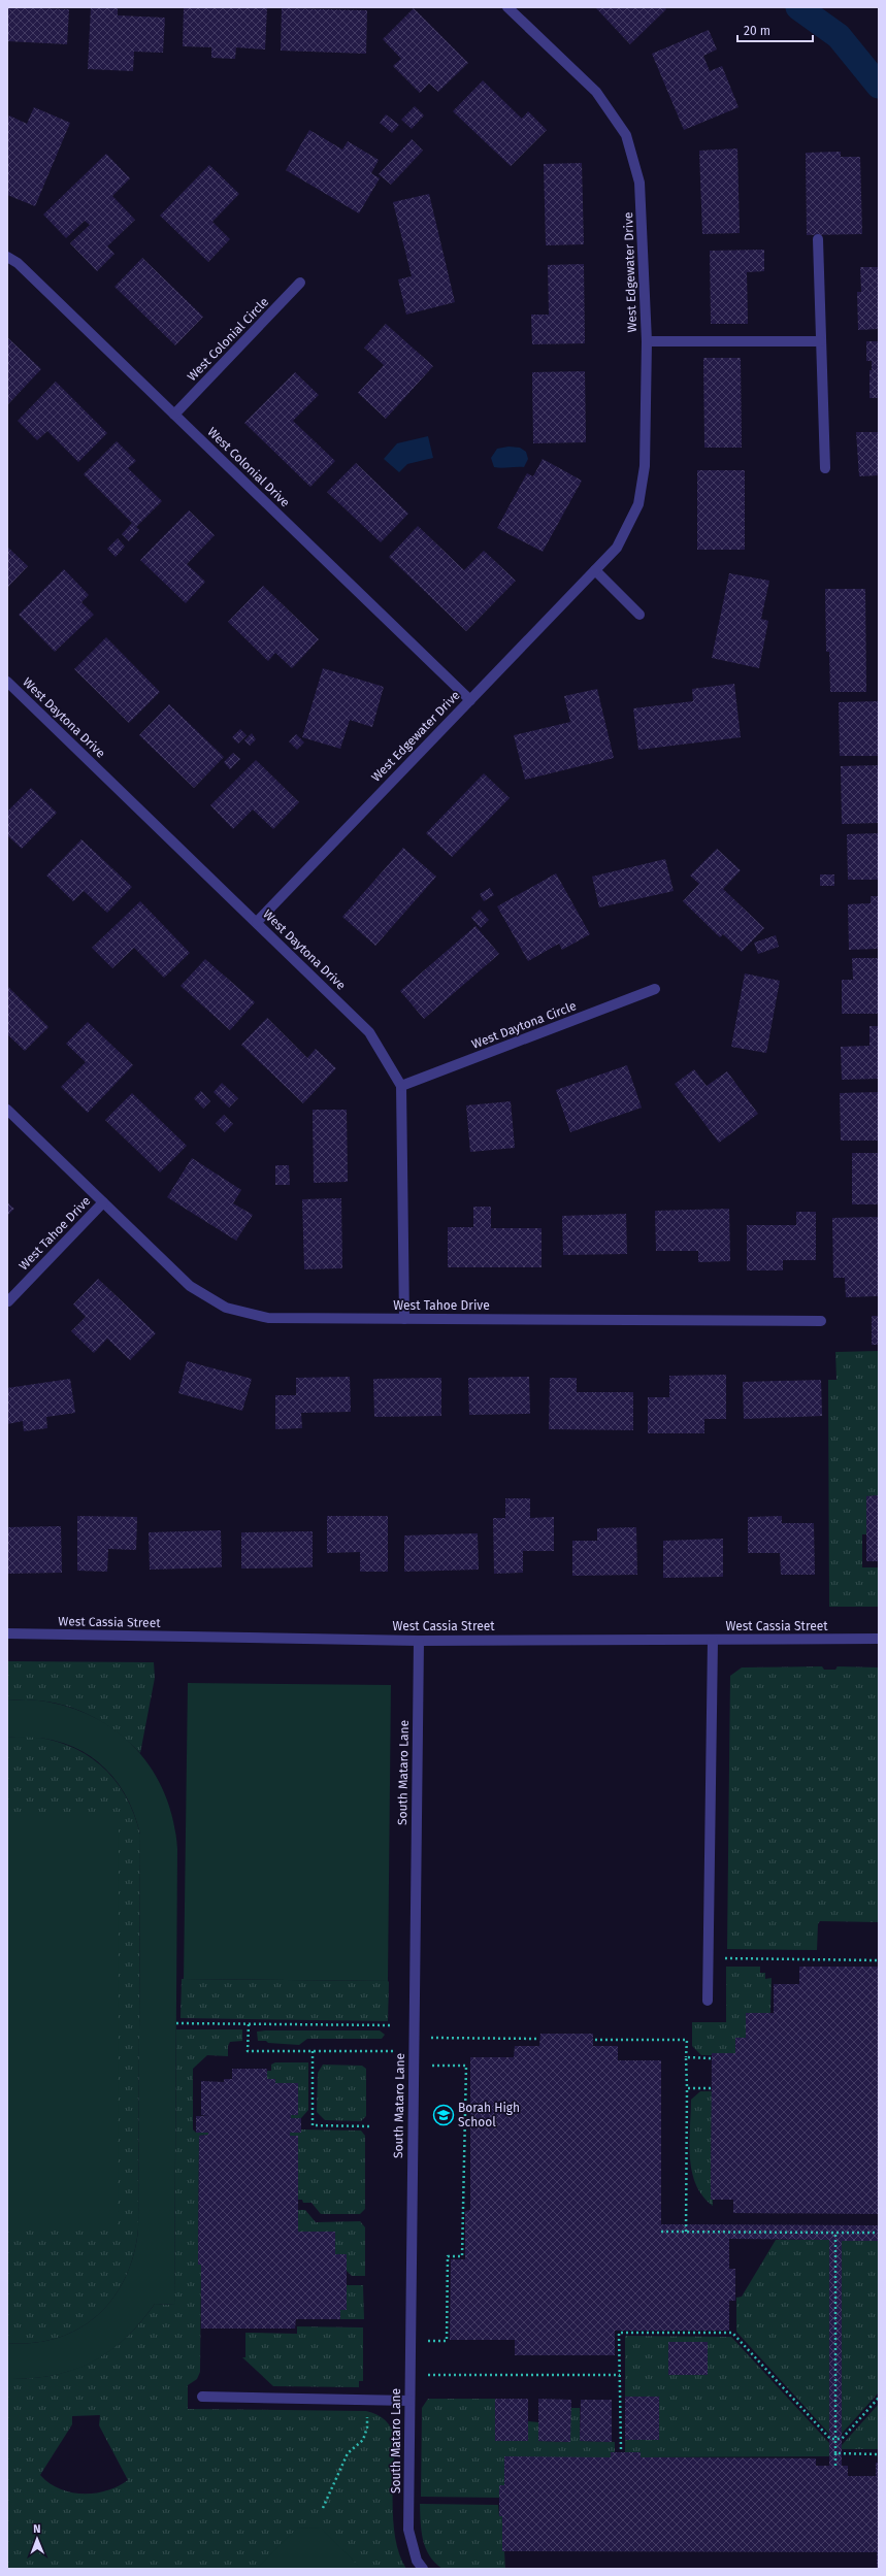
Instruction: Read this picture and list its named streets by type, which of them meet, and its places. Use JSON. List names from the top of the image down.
{
  "streets": {
    "street": [
      "West Edgewater Drive",
      "West Colonial Circle",
      "West Colonial Drive",
      "West Daytona Drive",
      "West Daytona Circle",
      "West Tahoe Drive",
      "West Cassia Street",
      "South Mataro Lane"
    ]
  },
  "crossings": [
    ["West Edgewater Drive", "West Colonial Drive"],
    ["West Edgewater Drive", "West Daytona Drive"],
    ["West Colonial Circle", "West Colonial Drive"],
    ["West Daytona Drive", "West Daytona Circle"],
    ["West Cassia Street", "South Mataro Lane"]
  ],
  "places": {
    "school or university": ["Borah High School"]
  },
  "scale_bar": "20 m",
  "north": "top"
}
